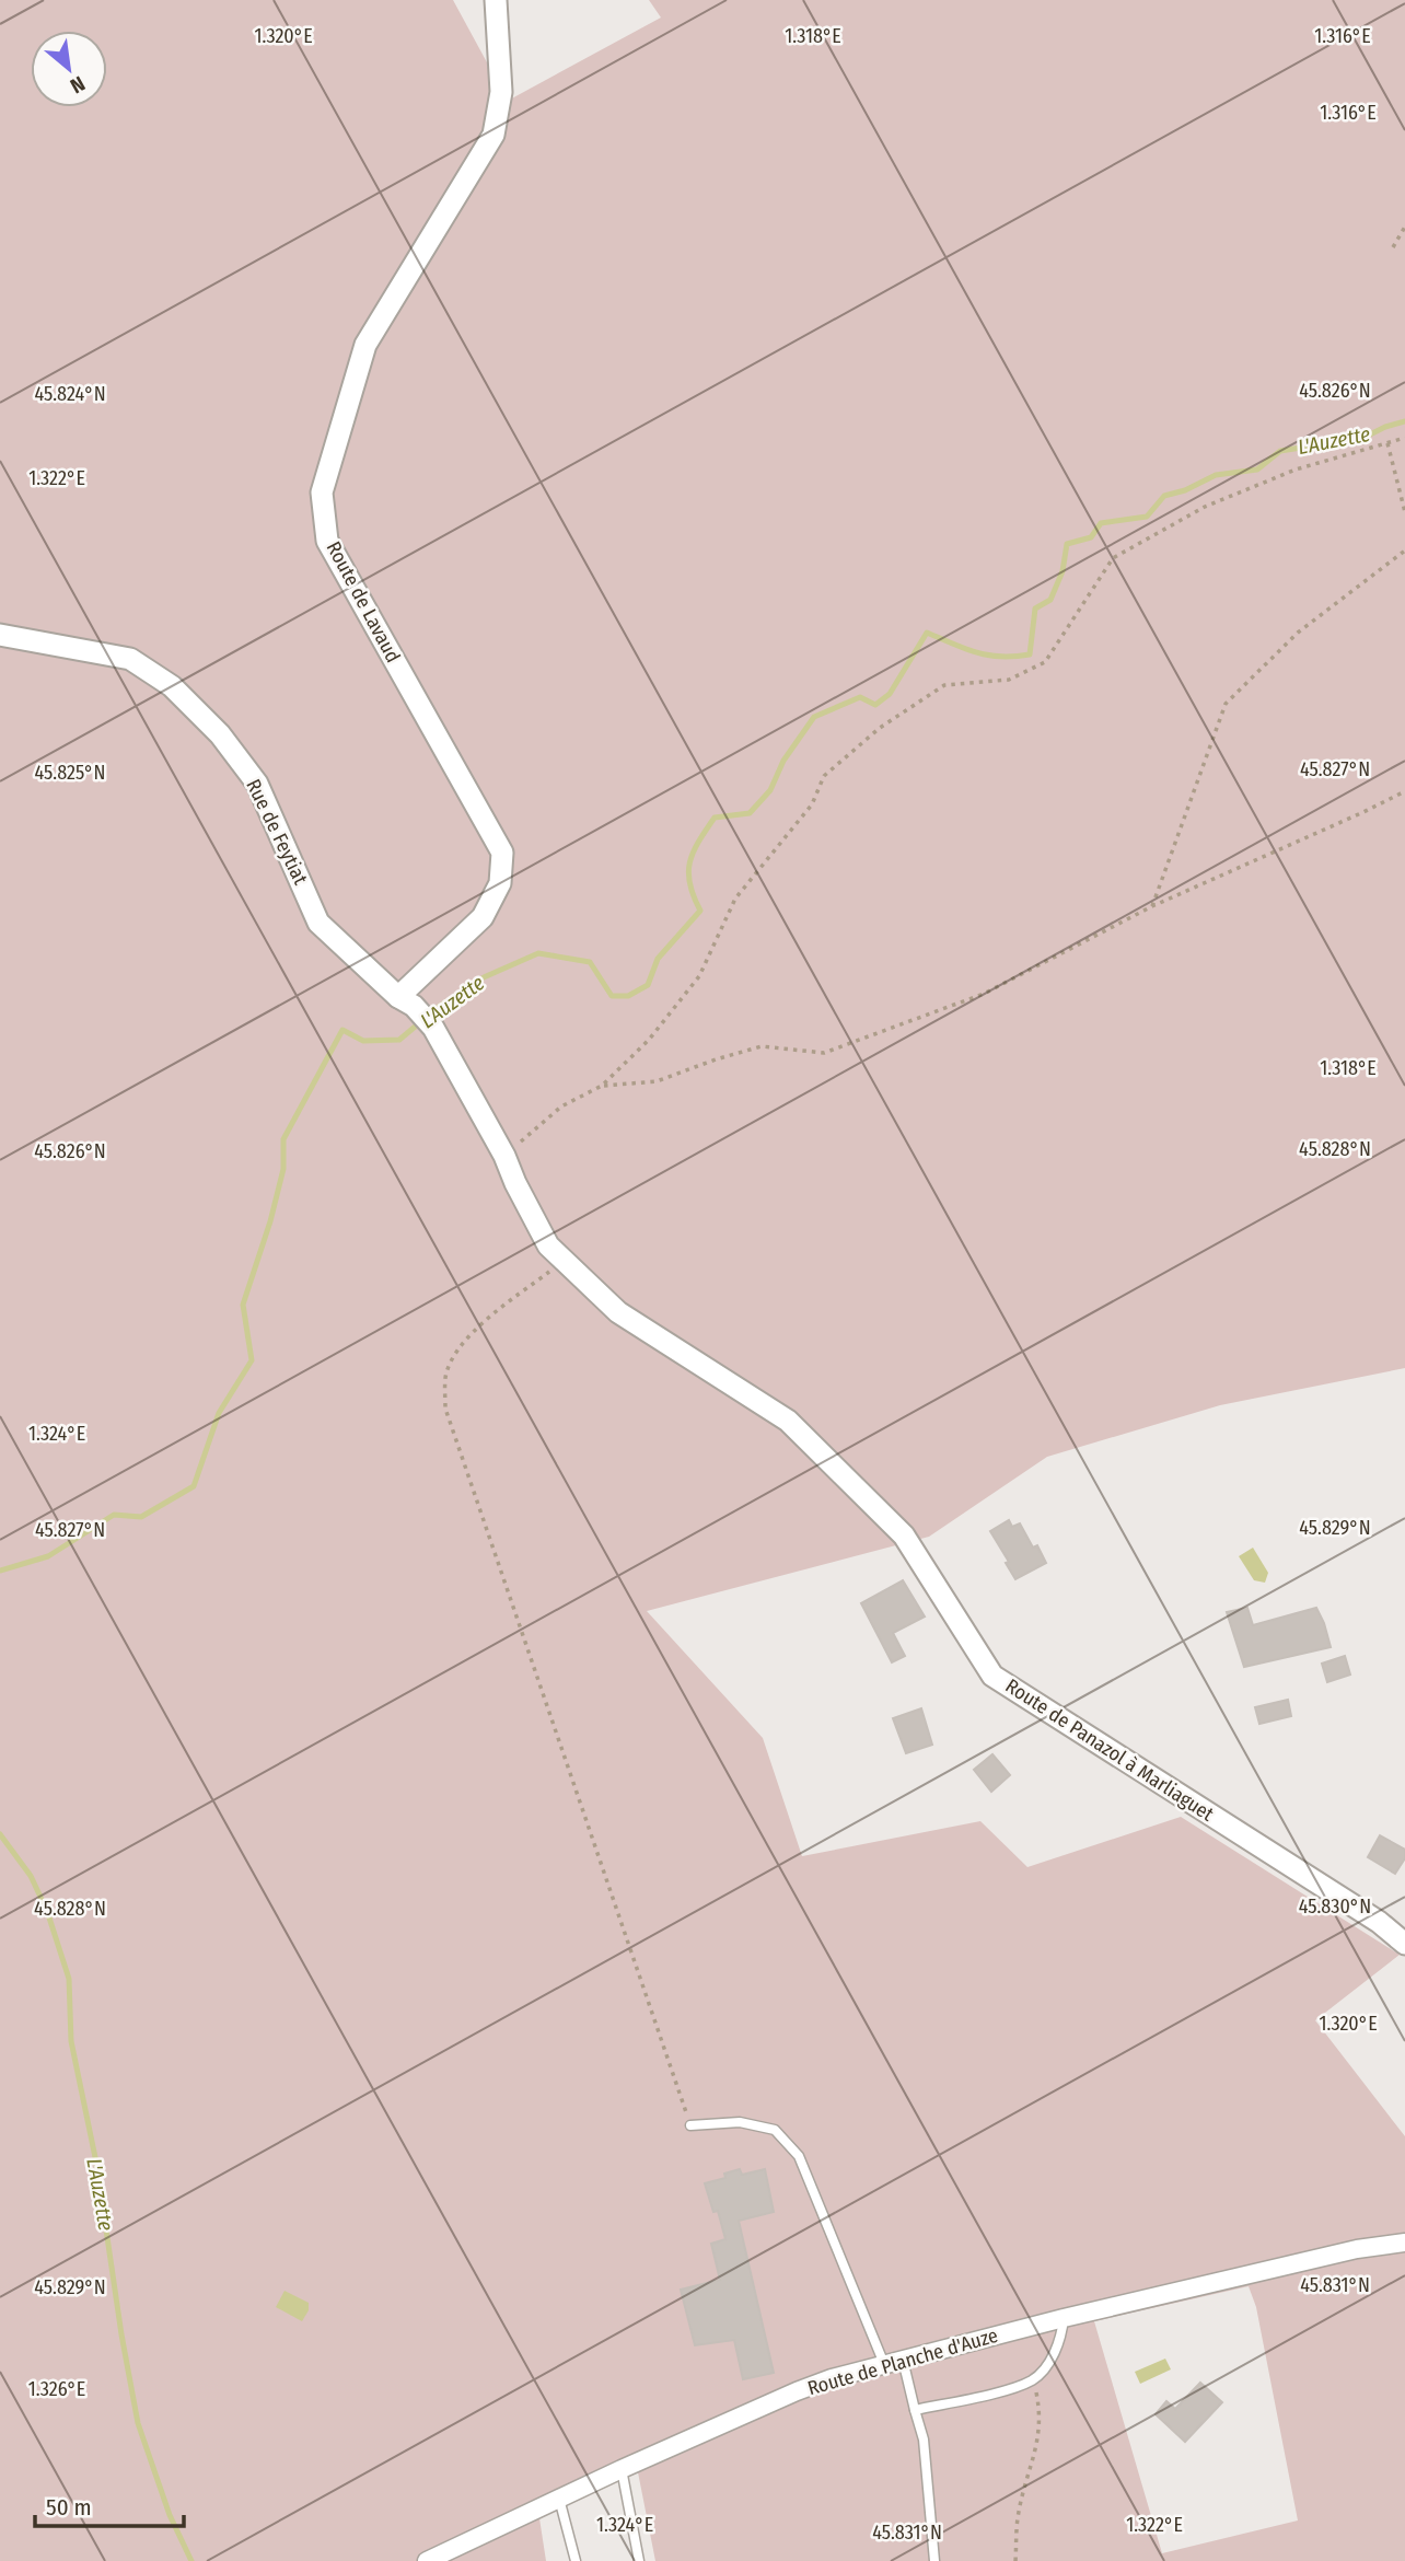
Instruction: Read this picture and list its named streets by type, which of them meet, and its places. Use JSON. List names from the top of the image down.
{
  "streets": {
    "street": [
      "Route de Lavaud",
      "Rue de Feytiat",
      "Route de Panazol à Marliaguet",
      "Route de Planche d'Auze"
    ]
  },
  "crossings": [
    ["Route de Lavaud", "Rue de Feytiat"],
    ["Route de Lavaud", "Route de Panazol à Marliaguet"],
    ["Rue de Feytiat", "Route de Panazol à Marliaguet"]
  ],
  "water": ["L'Auzette"],
  "scale_bar": "50 m",
  "north": "bottom right",
  "coordinates": [
    "1.320°E",
    "1.318°E",
    "1.316°E",
    "45.826°N",
    "45.824°N",
    "1.322°E",
    "45.827°N",
    "45.825°N",
    "45.828°N",
    "1.324°E",
    "45.829°N",
    "45.830°N",
    "45.831°N",
    "1.326°E"
  ]
}
